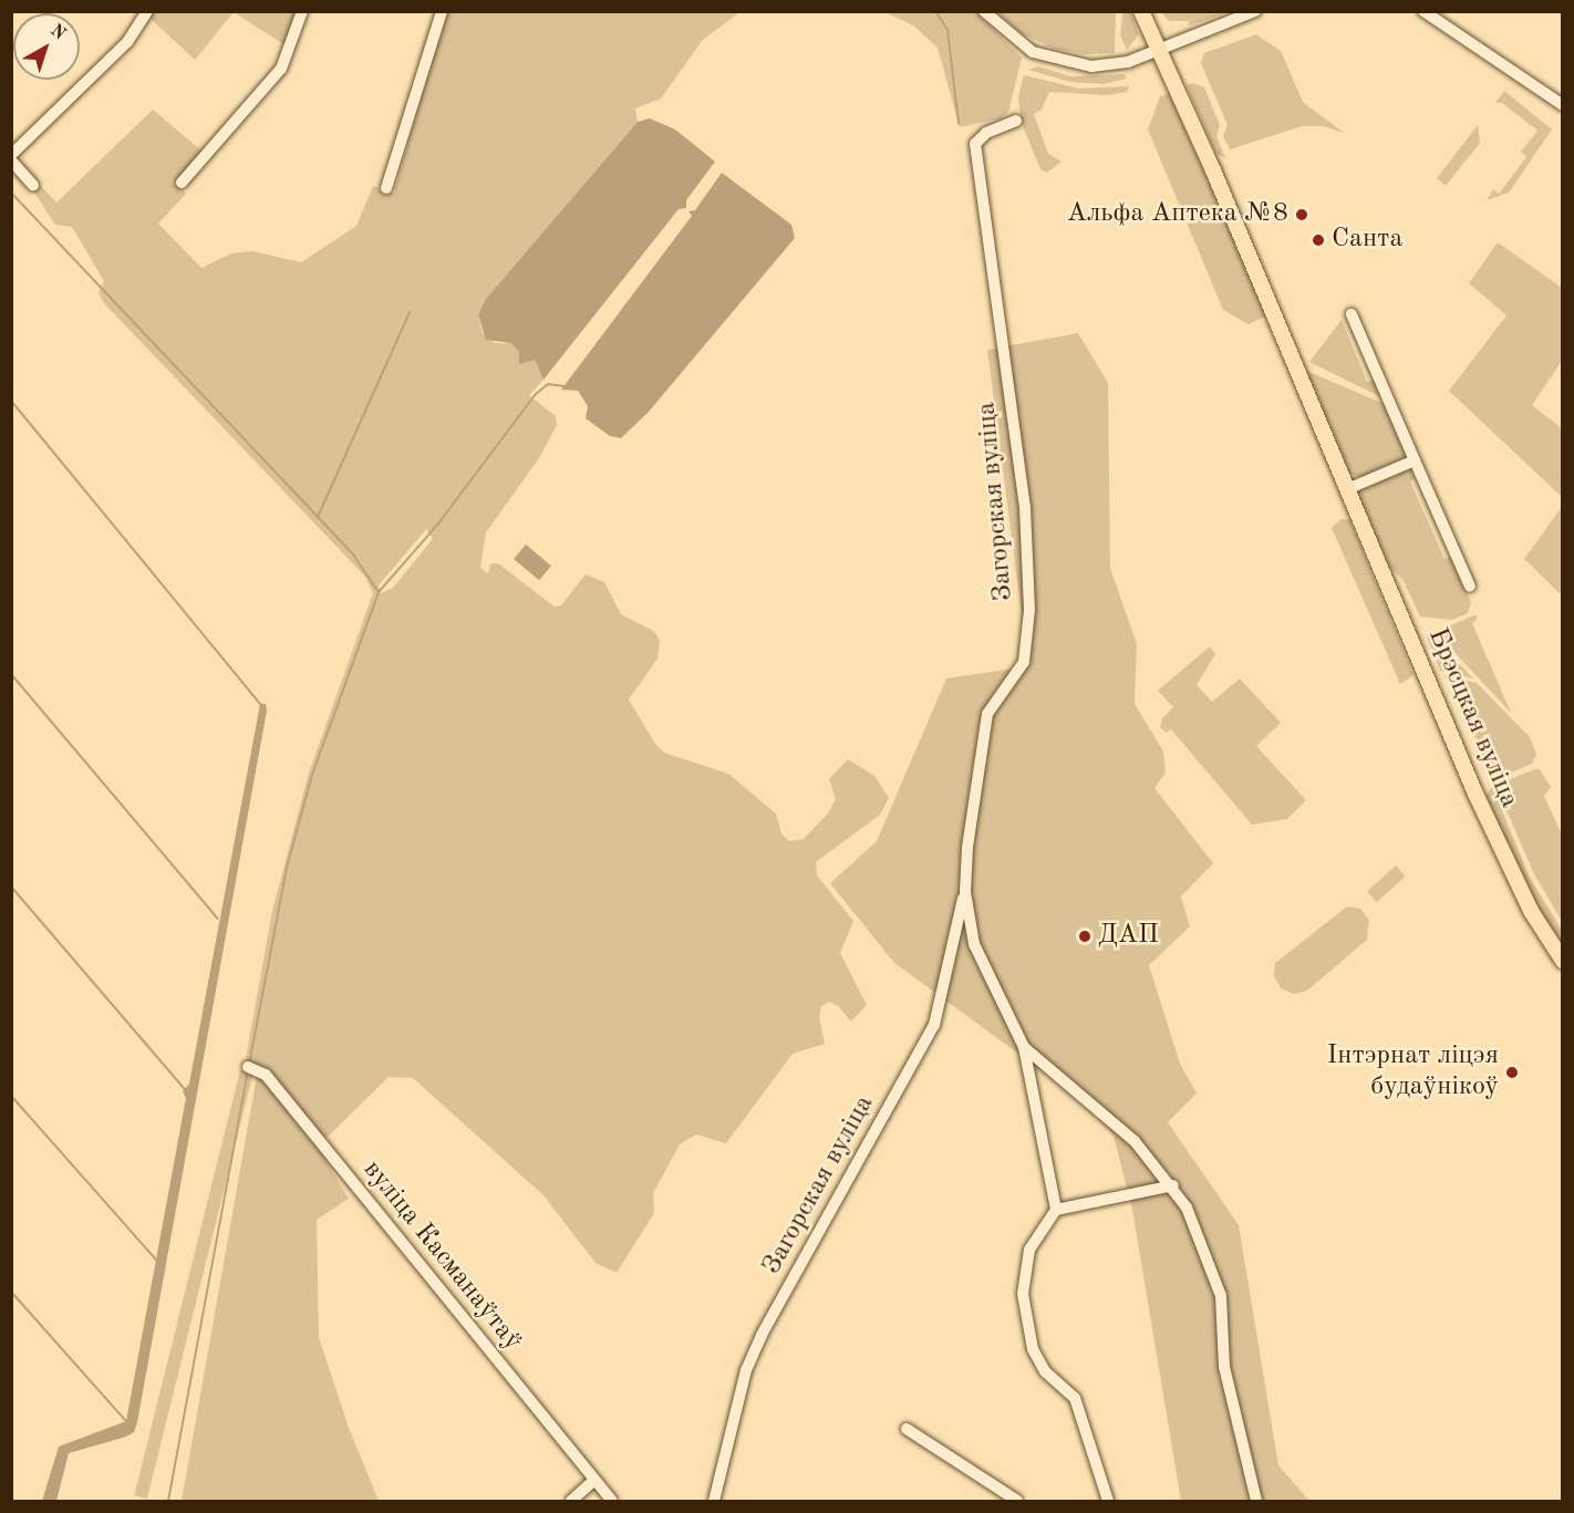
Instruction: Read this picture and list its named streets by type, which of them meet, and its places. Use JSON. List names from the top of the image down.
{
  "streets": {
    "main road": ["Брэсцкая вуліца"],
    "street": ["Загорская вуліца", "вуліца Касманаўтаў"]
  },
  "places": [
    "Альфа Аптека №8",
    "Санта",
    "ДАП",
    "Інтэрнат ліцэя будаўнікоў"
  ],
  "north": "top right"
}
